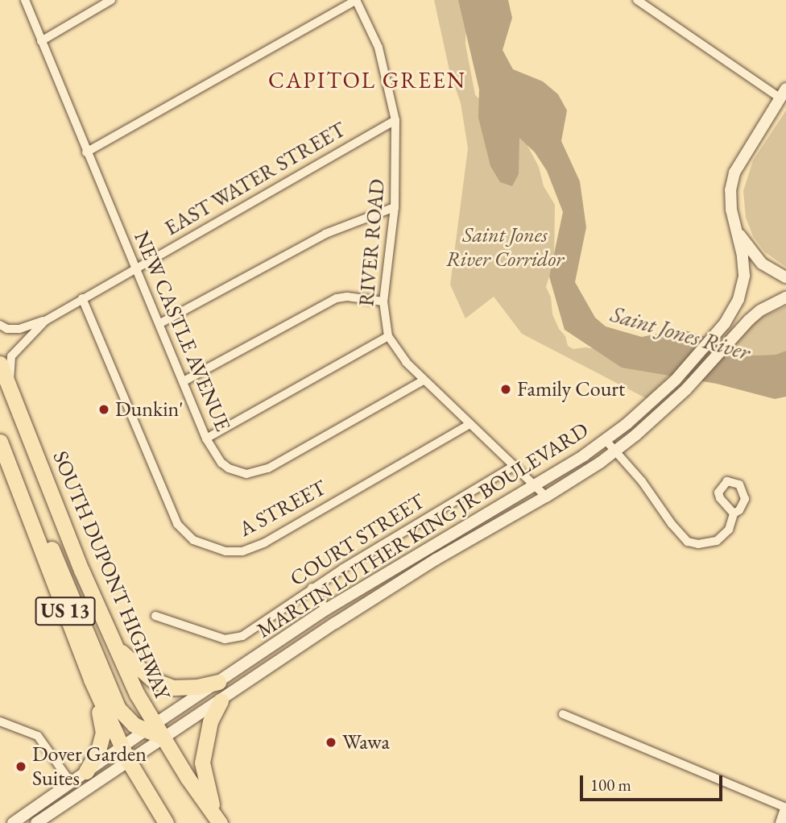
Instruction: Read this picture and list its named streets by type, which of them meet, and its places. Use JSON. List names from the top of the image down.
{
  "streets": {
    "highway": ["SOUTH DUPONT HIGHWAY", "US 13"],
    "street": [
      "EAST WATER STREET",
      "RIVER ROAD",
      "NEW CASTLE AVENUE",
      "A STREET",
      "MARTIN LUTHER KING JR BOULEVARD",
      "COURT STREET"
    ]
  },
  "crossings": [
    ["EAST WATER STREET", "RIVER ROAD"],
    ["EAST WATER STREET", "NEW CASTLE AVENUE"],
    ["EAST WATER STREET", "A STREET"],
    ["EAST WATER STREET", "SOUTH DUPONT HIGHWAY"],
    ["RIVER ROAD", "NEW CASTLE AVENUE"],
    ["RIVER ROAD", "A STREET"],
    ["RIVER ROAD", "MARTIN LUTHER KING JR BOULEVARD"],
    ["RIVER ROAD", "COURT STREET"],
    ["MARTIN LUTHER KING JR BOULEVARD", "SOUTH DUPONT HIGHWAY"]
  ],
  "districts": ["CAPITOL GREEN"],
  "water": ["Saint Jones River"],
  "parks": ["Saint Jones River Corridor"],
  "places": [
    "Family Court",
    "Dunkin'",
    "Wawa",
    "Dover Garden Suites"
  ],
  "scale_bar": "100 m"
}
